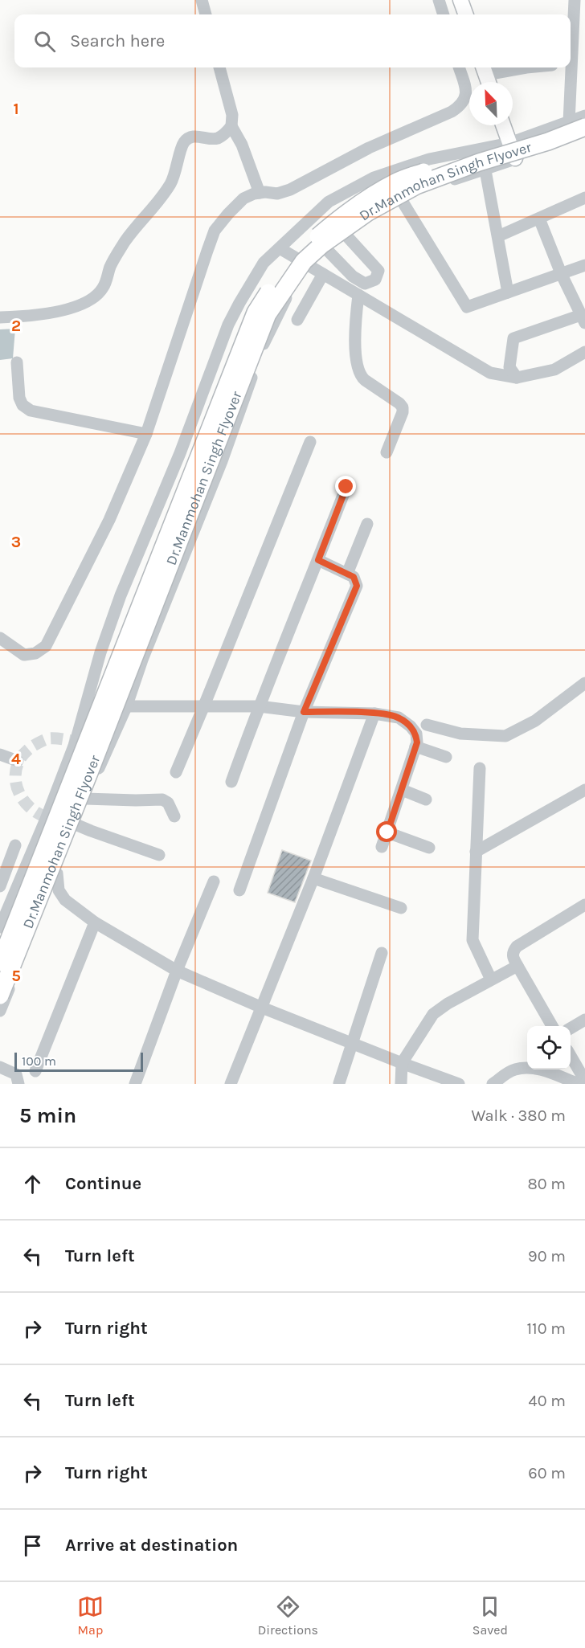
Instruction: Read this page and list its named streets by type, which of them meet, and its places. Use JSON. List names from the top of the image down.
{
  "streets": {
    "highway": ["Dr.Manmohan Singh Flyover"]
  },
  "scale_bar": "100 m",
  "north": "top left",
  "page": {
    "search": "Search here",
    "scale": "100 m",
    "heading": ["5 min", "Walk · 380 m"],
    "list": [
      ["Continue", "80 m"],
      ["Turn left", "90 m"],
      ["Turn right", "110 m"],
      ["Turn left", "40 m"],
      ["Turn right", "60 m"],
      "Arrive at destination"
    ],
    "nav": ["Map", "Directions", "Saved"]
  },
  "grid": {
    "rows": [
      "1",
      "2",
      "3",
      "4",
      "5"
    ]
  }
}
